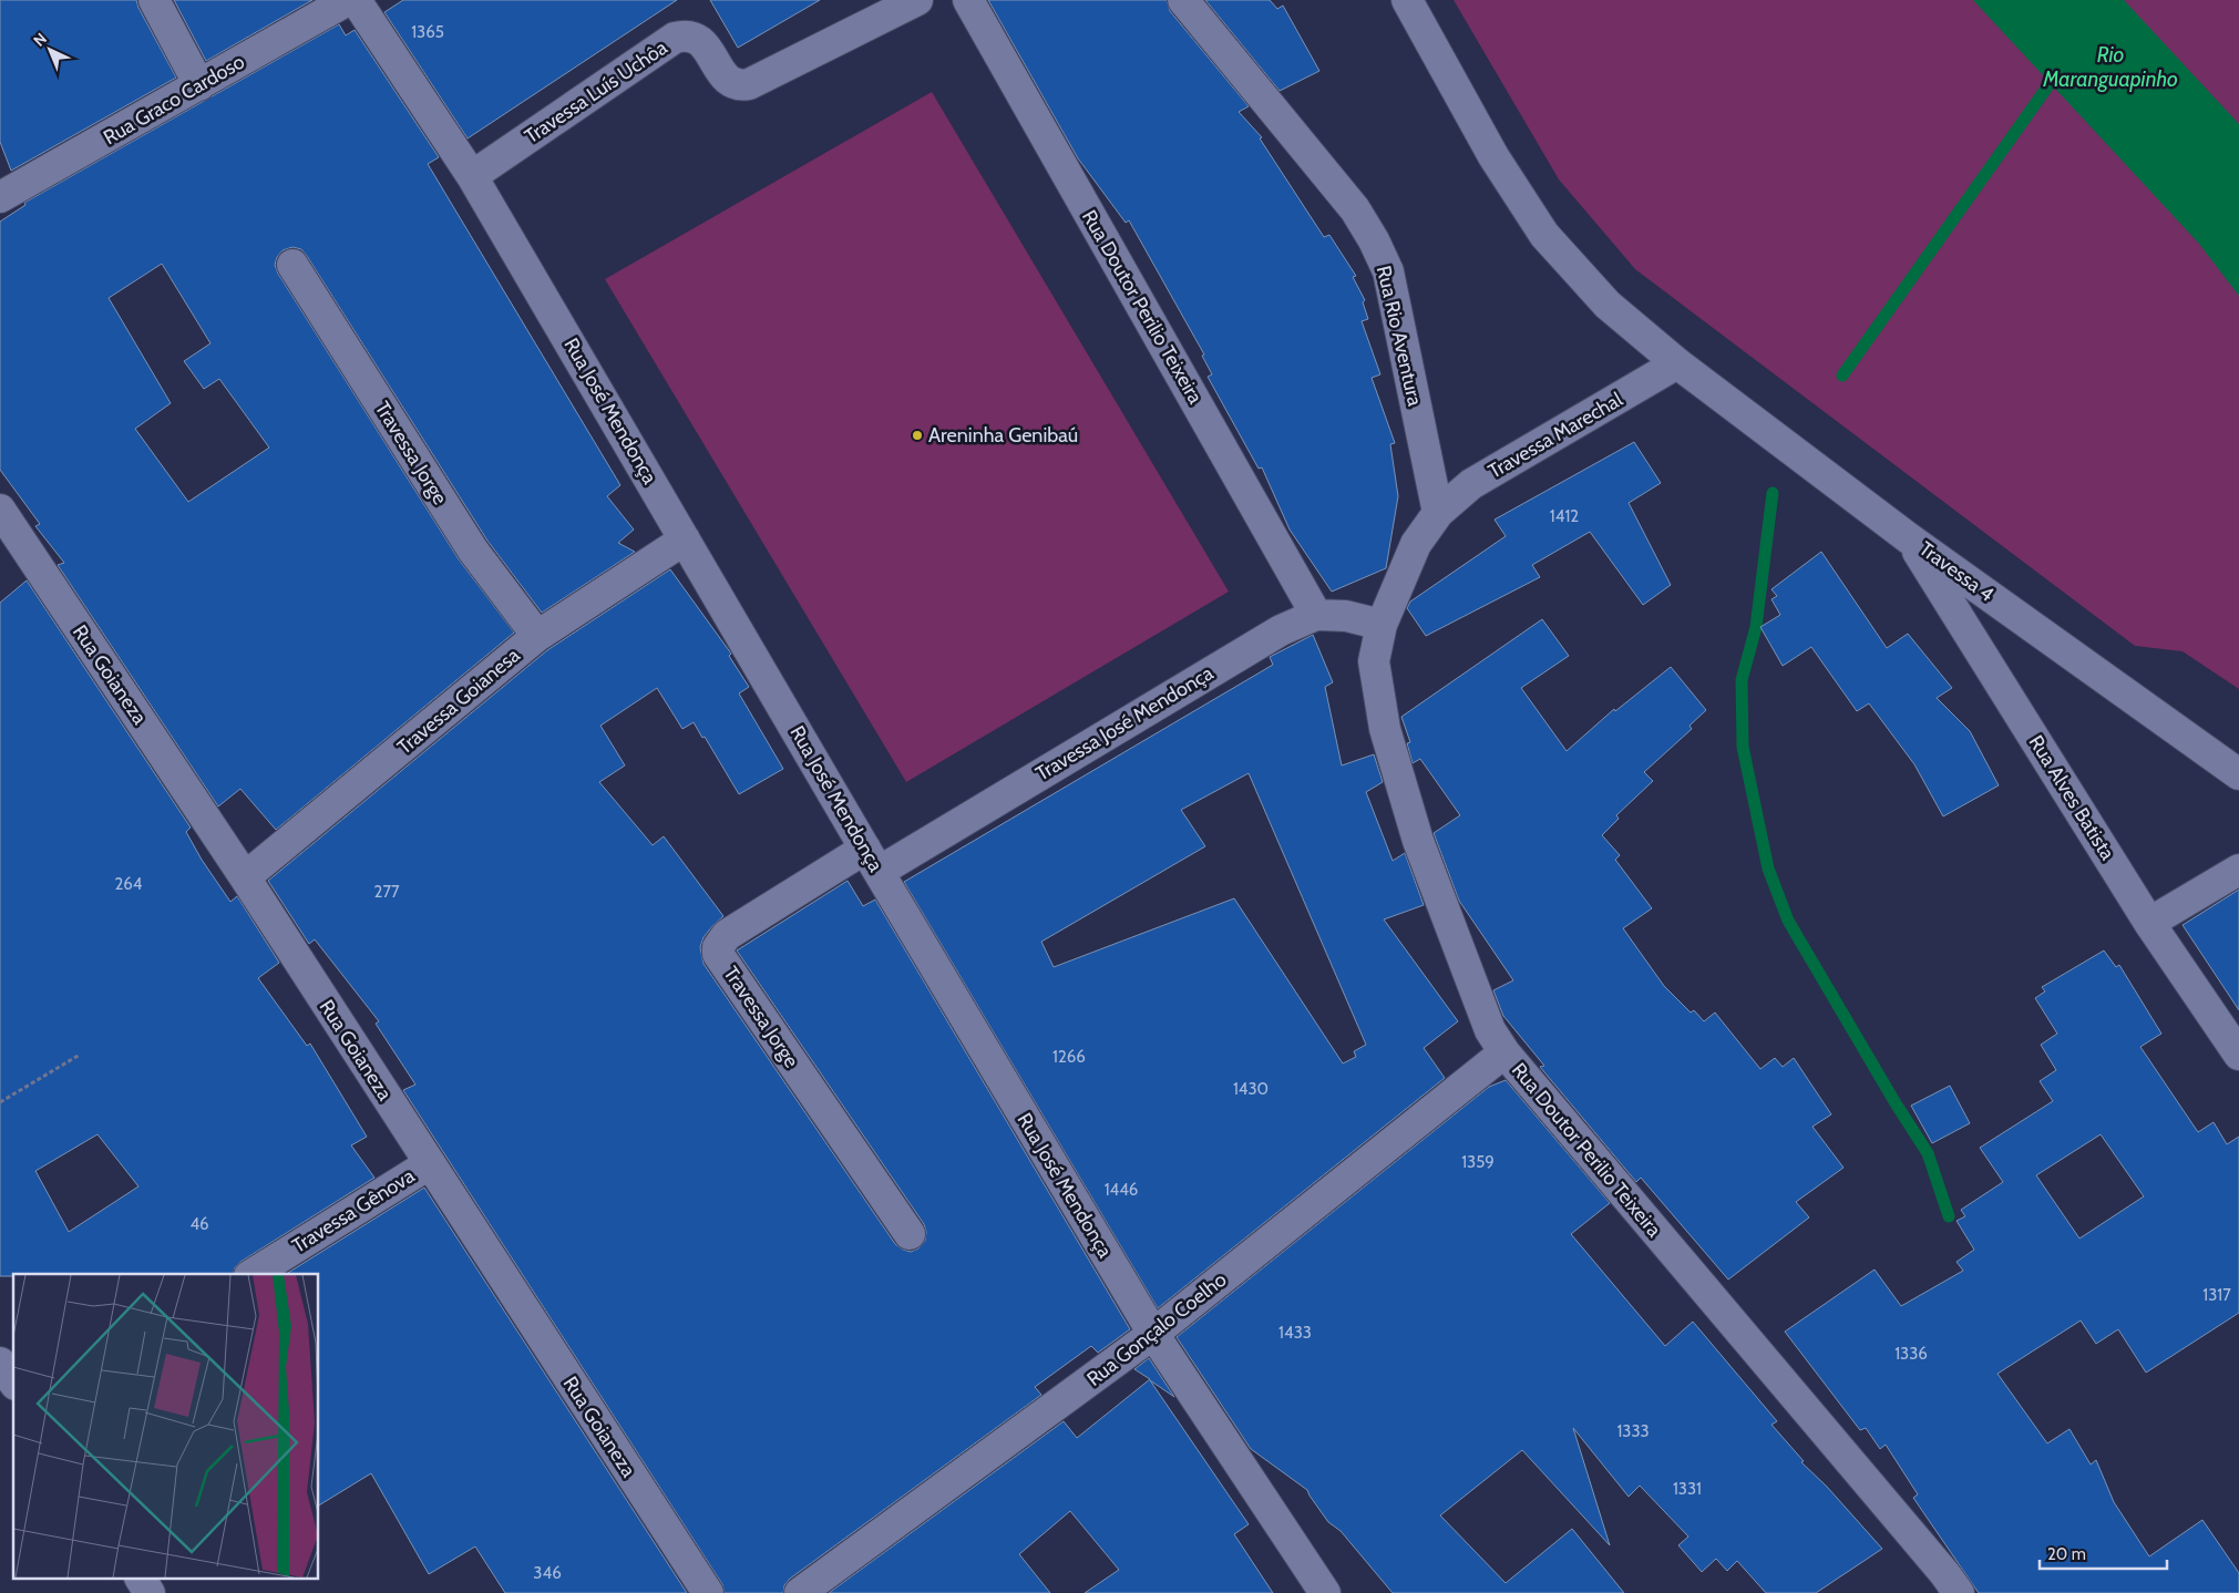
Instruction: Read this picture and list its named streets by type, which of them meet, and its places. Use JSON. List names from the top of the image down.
{
  "streets": {
    "street": [
      "Travessa Luís Uchôa",
      "Rua Graco Cardoso",
      "Rua Doutor Perilio Teixeira",
      "Rua Rio Aventura",
      "Rua José Mendonça",
      "Travessa Marechal",
      "Travessa Jorge",
      "Travessa 4",
      "Rua Goianeza",
      "Travessa Goianesa",
      "Travessa José Mendonça",
      "Rua Alves Batista",
      "Travessa Gênova",
      "Rua Gonçalo Coelho"
    ]
  },
  "crossings": [
    ["Travessa Luís Uchôa", "Rua José Mendonça"],
    ["Rua Doutor Perilio Teixeira", "Travessa José Mendonça"],
    ["Rua Doutor Perilio Teixeira", "Rua Gonçalo Coelho"],
    ["Rua Rio Aventura", "Travessa Marechal"],
    ["Rua José Mendonça", "Travessa Jorge"],
    ["Rua José Mendonça", "Travessa Goianesa"],
    ["Rua José Mendonça", "Travessa José Mendonça"],
    ["Rua José Mendonça", "Rua Gonçalo Coelho"],
    ["Travessa Marechal", "Travessa 4"],
    ["Travessa Jorge", "Travessa Goianesa"],
    ["Travessa Jorge", "Travessa José Mendonça"],
    ["Travessa 4", "Rua Alves Batista"],
    ["Rua Goianeza", "Travessa Goianesa"],
    ["Rua Goianeza", "Travessa Gênova"]
  ],
  "water": ["Rio Maranguapinho"],
  "places": ["Areninha Genibaú"],
  "house_numbers": [
    "1365",
    "1412",
    "264",
    "277",
    "1266",
    "1430",
    "1359",
    "1446",
    "46",
    "1317",
    "1433",
    "1336",
    "1333",
    "1331",
    "346"
  ],
  "scale_bar": "20 m",
  "north": "top left"
}
